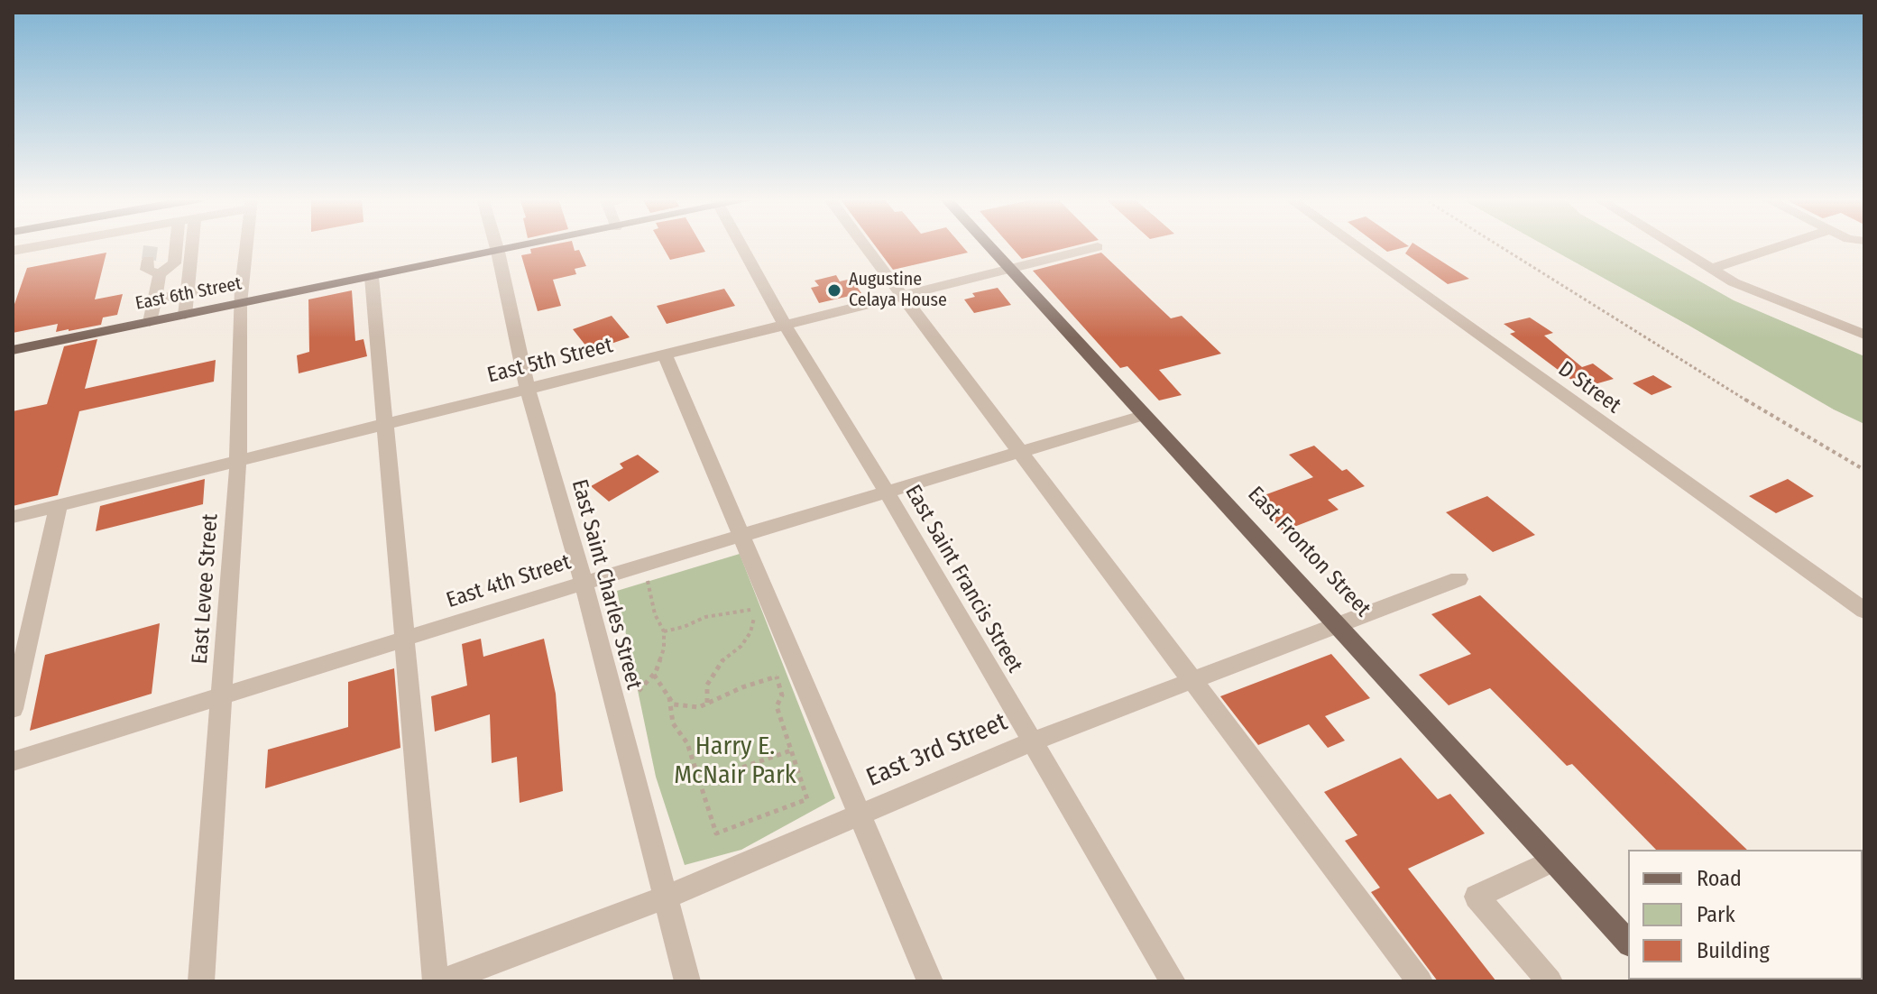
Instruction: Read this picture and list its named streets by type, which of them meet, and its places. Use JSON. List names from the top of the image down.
{
  "streets": {
    "main road": ["East 6th Street", "East Fronton Street"],
    "street": [
      "East 5th Street",
      "D Street",
      "East Saint Francis Street",
      "East 4th Street",
      "East Saint Charles Street",
      "East Levee Street",
      "East 3rd Street"
    ]
  },
  "crossings": [
    ["East 6th Street", "East Saint Charles Street"],
    ["East 6th Street", "East Levee Street"],
    ["East 5th Street", "East Fronton Street"],
    ["East 5th Street", "East Saint Francis Street"],
    ["East 5th Street", "East Saint Charles Street"],
    ["East 5th Street", "East Levee Street"],
    ["East Fronton Street", "East 4th Street"],
    ["East Fronton Street", "East 3rd Street"],
    ["East Saint Francis Street", "East 4th Street"],
    ["East Saint Francis Street", "East 3rd Street"],
    ["East 4th Street", "East Saint Charles Street"],
    ["East 4th Street", "East Levee Street"],
    ["East Saint Charles Street", "East 3rd Street"]
  ],
  "parks": ["Harry E. McNair Park"],
  "places": ["Augustine Celaya House"],
  "legend": ["Road", "Park", "Building"]
}
